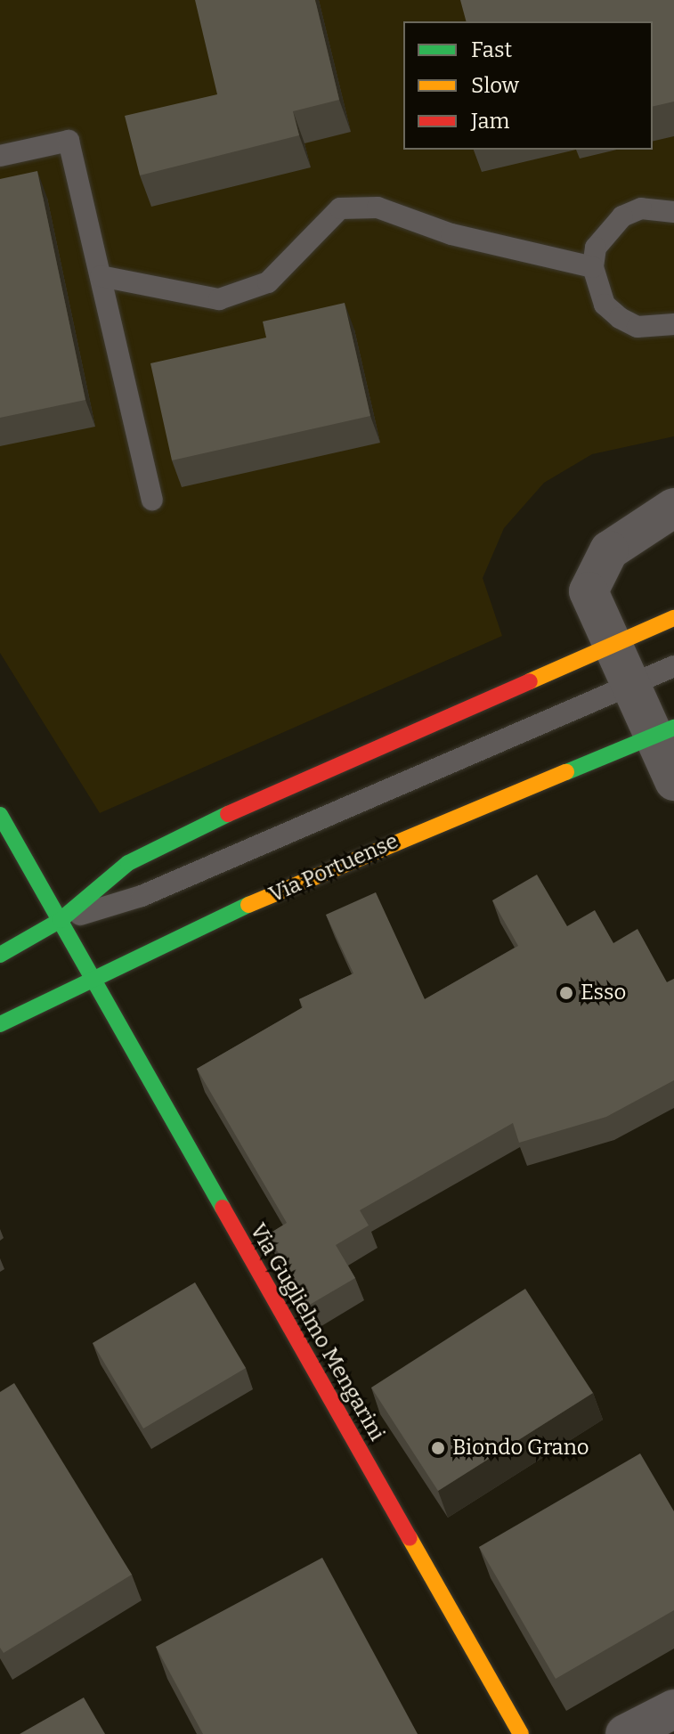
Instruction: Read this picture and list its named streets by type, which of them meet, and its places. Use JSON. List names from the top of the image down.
{
  "streets": {
    "main road": ["Via Portuense", "Via Guglielmo Mengarini"]
  },
  "crossings": [
    ["Via Portuense", "Via Guglielmo Mengarini"]
  ],
  "places": ["Esso", "Biondo Grano"],
  "legend": ["Fast", "Slow", "Jam"]
}
